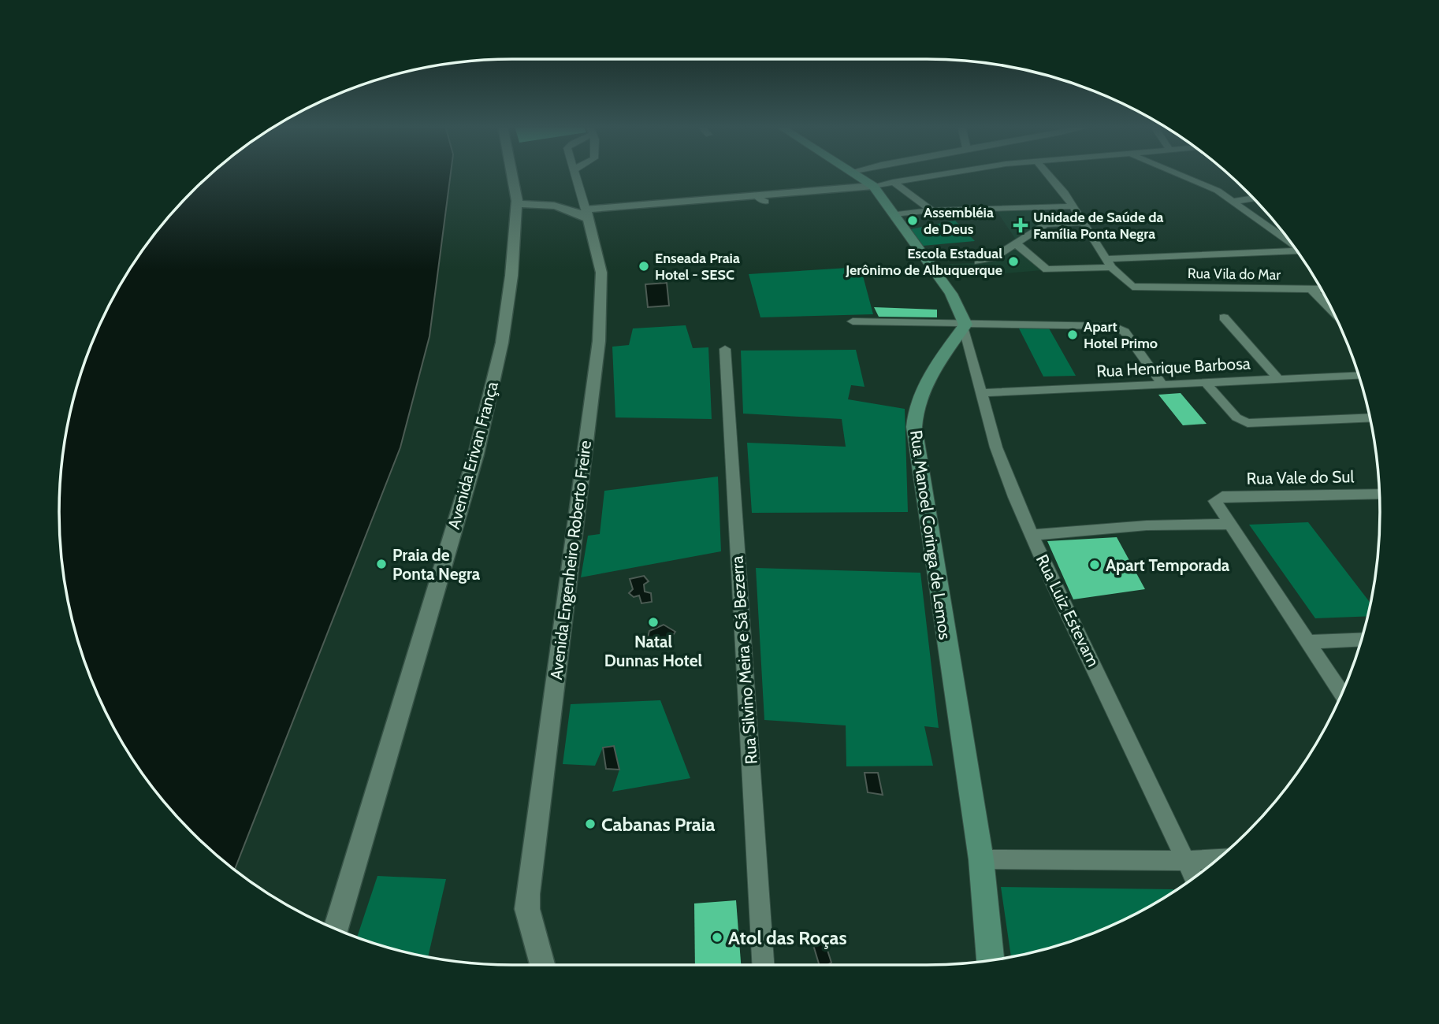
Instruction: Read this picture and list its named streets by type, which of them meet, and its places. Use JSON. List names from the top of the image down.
{
  "streets": {
    "main road": ["Rua Manoel Coringa de Lemos"],
    "street": [
      "Rua Vila do Mar",
      "Rua Henrique Barbosa",
      "Avenida Erivan França",
      "Rua Vale do Sul",
      "Avenida Engenheiro Roberto Freire",
      "Rua Luiz Estevam",
      "Rua Silvino Meira e Sá Bezerra"
    ]
  },
  "crossings": [
    ["Rua Henrique Barbosa", "Rua Luiz Estevam"],
    ["Rua Manoel Coringa de Lemos", "Rua Luiz Estevam"]
  ],
  "places": {
    "other": [
      "Assembléia de Deus",
      "Escola Estadual Jerônimo de Albuquerque",
      "Enseada Praia Hotel - SESC",
      "Apart Hotel Primo",
      "Praia de Ponta Negra",
      "Apart Temporada",
      "Natal Dunnas Hotel",
      "Cabanas Praia",
      "Atol das Roças"
    ],
    "health": ["Unidade de Saúde da Família Ponta Negra"]
  }
}
